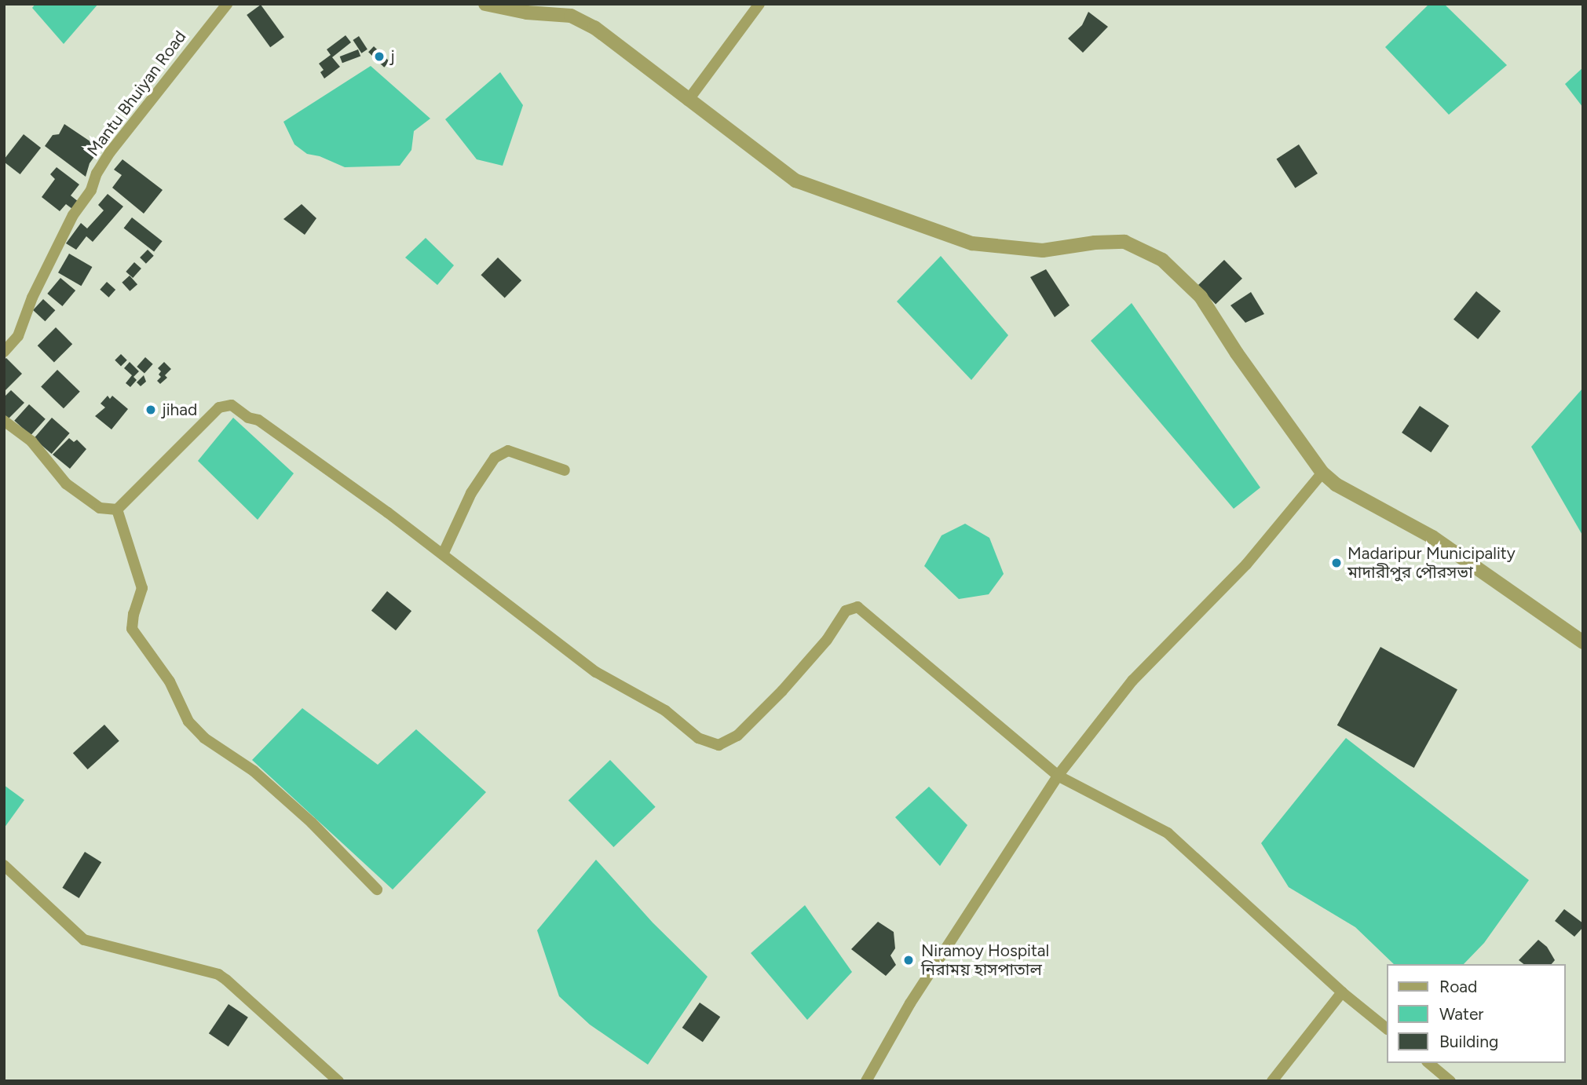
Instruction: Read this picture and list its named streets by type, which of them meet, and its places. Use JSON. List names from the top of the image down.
{
  "streets": {
    "street": ["Mantu Bhuiyan Road"]
  },
  "places": [
    "j",
    "jihad",
    "Madaripur Municipality মাদারীপুর পৌরসভা",
    "Niramoy Hospital নিরাময় হাসপাতাল"
  ],
  "legend": ["Road", "Water", "Building"]
}
